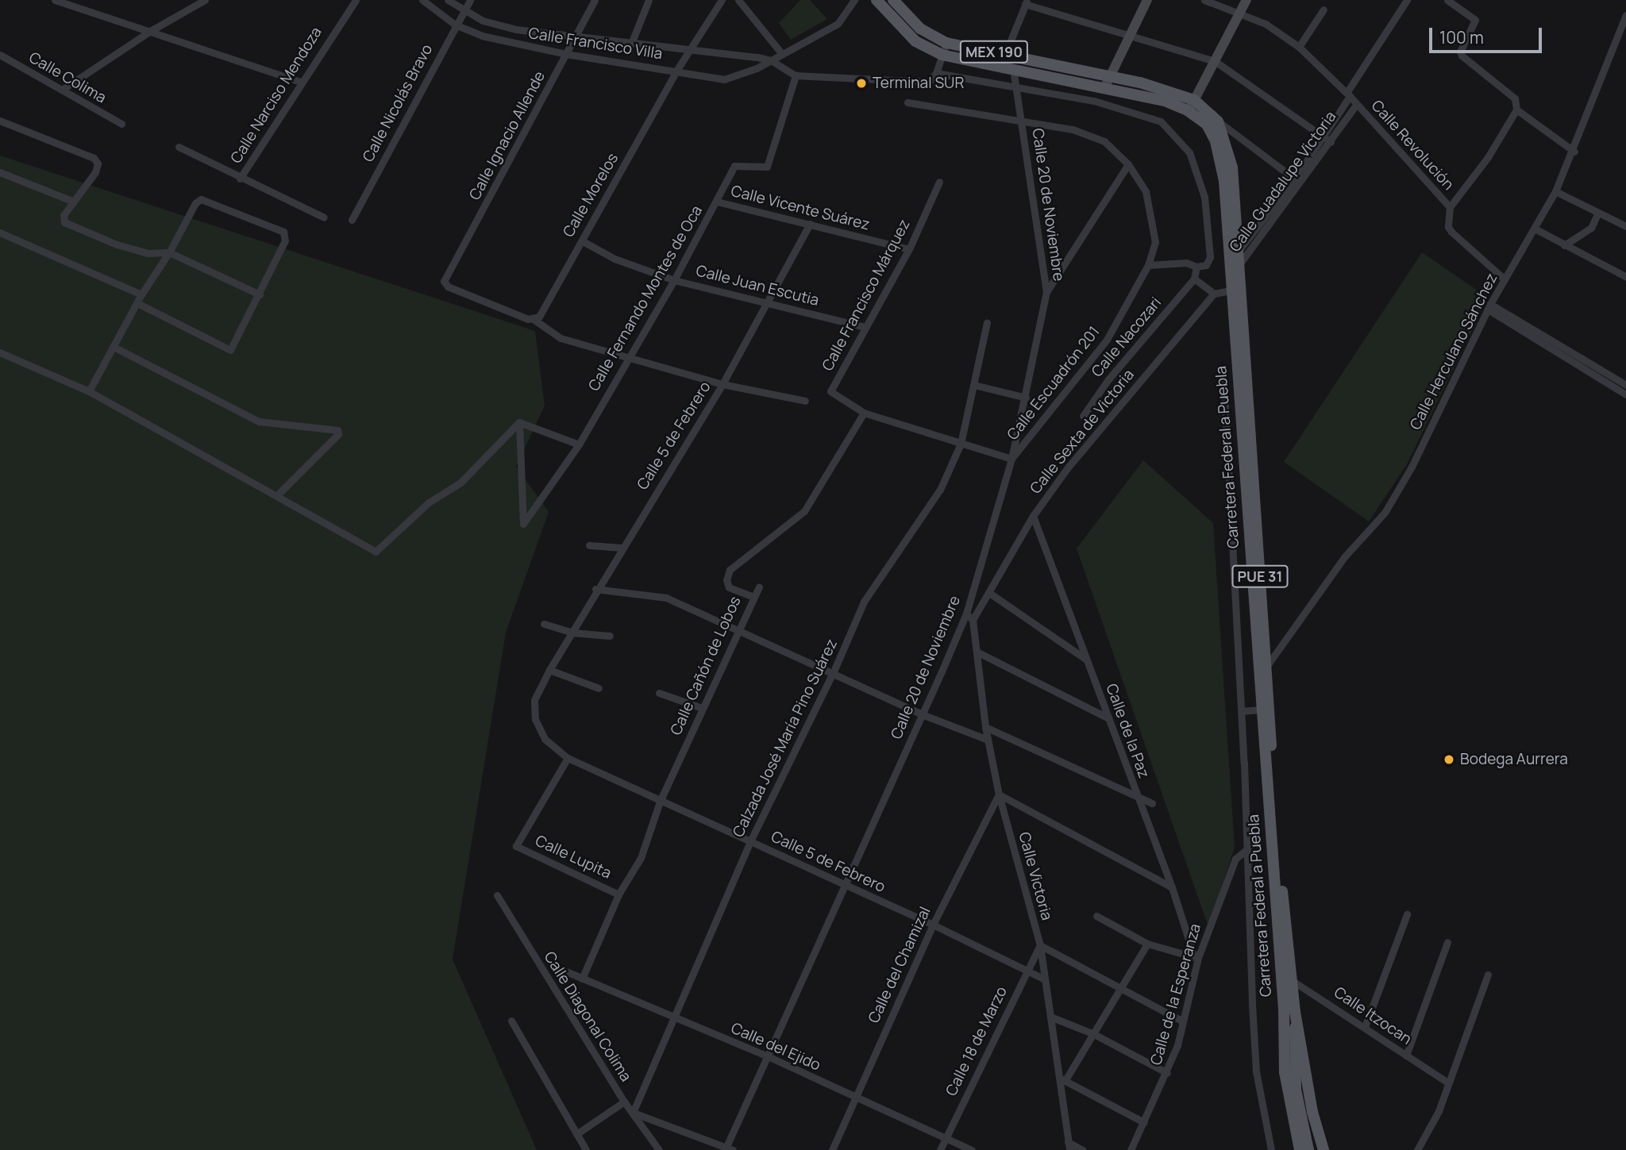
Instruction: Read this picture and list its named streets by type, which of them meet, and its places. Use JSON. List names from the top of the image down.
{
  "streets": {
    "main road": ["MEX 190", "Carretera Federal a Puebla", "PUE 31"],
    "street": [
      "Calle Francisco Villa",
      "Calle Colima",
      "Calle Narciso Mendoza",
      "Calle Nicolás Bravo",
      "Calle Ignacio Allende",
      "Calle Revolución",
      "Calle Guadalupe Victoria",
      "Calle Morelos",
      "Calle 20 de Noviembre",
      "Calle Vicente Suárez",
      "Calle Juan Escutia",
      "Calle Francisco Márquez",
      "Calle Fernando Montes de Oca",
      "Calle Nacozari",
      "Calle Herculano Sánchez",
      "Calle Escuadrón 201",
      "Calle Sexta de Victoria",
      "Calle 5 de Febrero",
      "Calle Cañón de Lobos",
      "Calle de la Paz",
      "Calzada José María Pino Suárez",
      "Calle Lupita",
      "Calle Victoria",
      "Calle del Chamizal",
      "Calle de la Esperanza",
      "Calle Itzocan",
      "Calle Diagonal Colima",
      "Calle 18 de Marzo",
      "Calle del Ejido"
    ]
  },
  "crossings": [
    ["Calle Francisco Villa", "Calle Nicolás Bravo"],
    ["Calle Francisco Villa", "Calle Ignacio Allende"],
    ["Calle Francisco Villa", "Calle Morelos"],
    ["Calle Ignacio Allende", "Calle Morelos"],
    ["Calle Revolución", "Calle Guadalupe Victoria"],
    ["Calle Revolución", "Calle Herculano Sánchez"],
    ["Calle Guadalupe Victoria", "Carretera Federal a Puebla"],
    ["Calle Morelos", "Calle Juan Escutia"],
    ["Calle 20 de Noviembre", "Calle Escuadrón 201"],
    ["Calle 20 de Noviembre", "Calle 5 de Febrero"],
    ["Calle 20 de Noviembre", "Carretera Federal a Puebla"],
    ["Calle 20 de Noviembre", "Calle del Ejido"],
    ["Calle Vicente Suárez", "Calle Francisco Márquez"],
    ["Calle Vicente Suárez", "Calle Fernando Montes de Oca"],
    ["Calle Vicente Suárez", "Calle 5 de Febrero"],
    ["Calle Juan Escutia", "Calle Francisco Márquez"],
    ["Calle Juan Escutia", "Calle Fernando Montes de Oca"],
    ["Calle Juan Escutia", "Calle 5 de Febrero"],
    ["Calle Francisco Márquez", "Calle Cañón de Lobos"],
    ["Calle Herculano Sánchez", "Carretera Federal a Puebla"],
    ["Calle Sexta de Victoria", "Calle de la Paz"],
    ["Calle Sexta de Victoria", "Calle Victoria"],
    ["Calle 5 de Febrero", "Calle Cañón de Lobos"],
    ["Calle 5 de Febrero", "Calzada José María Pino Suárez"],
    ["Calle 5 de Febrero", "Calle Lupita"],
    ["Calle 5 de Febrero", "Calle Victoria"],
    ["Calle 5 de Febrero", "Calle del Chamizal"],
    ["Calle 5 de Febrero", "Calle 18 de Marzo"],
    ["Carretera Federal a Puebla", "Calle Itzocan"],
    ["Calle Cañón de Lobos", "Calle Lupita"],
    ["Calle Cañón de Lobos", "Calle del Ejido"],
    ["Calle de la Paz", "Calle de la Esperanza"],
    ["Calzada José María Pino Suárez", "Calle Diagonal Colima"],
    ["Calzada José María Pino Suárez", "Calle del Ejido"],
    ["Calle Victoria", "Calle del Chamizal"],
    ["Calle Victoria", "Calle 18 de Marzo"],
    ["Calle del Chamizal", "Calle del Ejido"],
    ["Calle 18 de Marzo", "Calle del Ejido"]
  ],
  "places": ["Terminal SUR", "Bodega Aurrera"],
  "scale_bar": "100 m"
}
